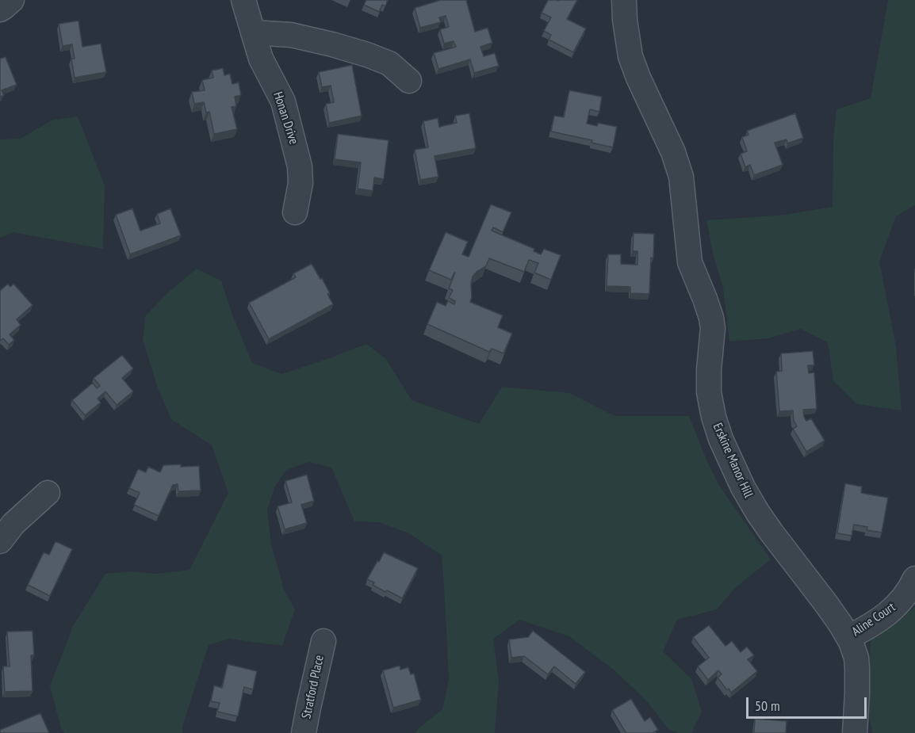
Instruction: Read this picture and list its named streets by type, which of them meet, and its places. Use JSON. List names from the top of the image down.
{
  "streets": {
    "street": [
      "Honan Drive",
      "Erskine Manor Hill",
      "Aline Court",
      "Stratford Place"
    ]
  },
  "crossings": [
    ["Erskine Manor Hill", "Aline Court"]
  ],
  "scale_bar": "50 m"
}
